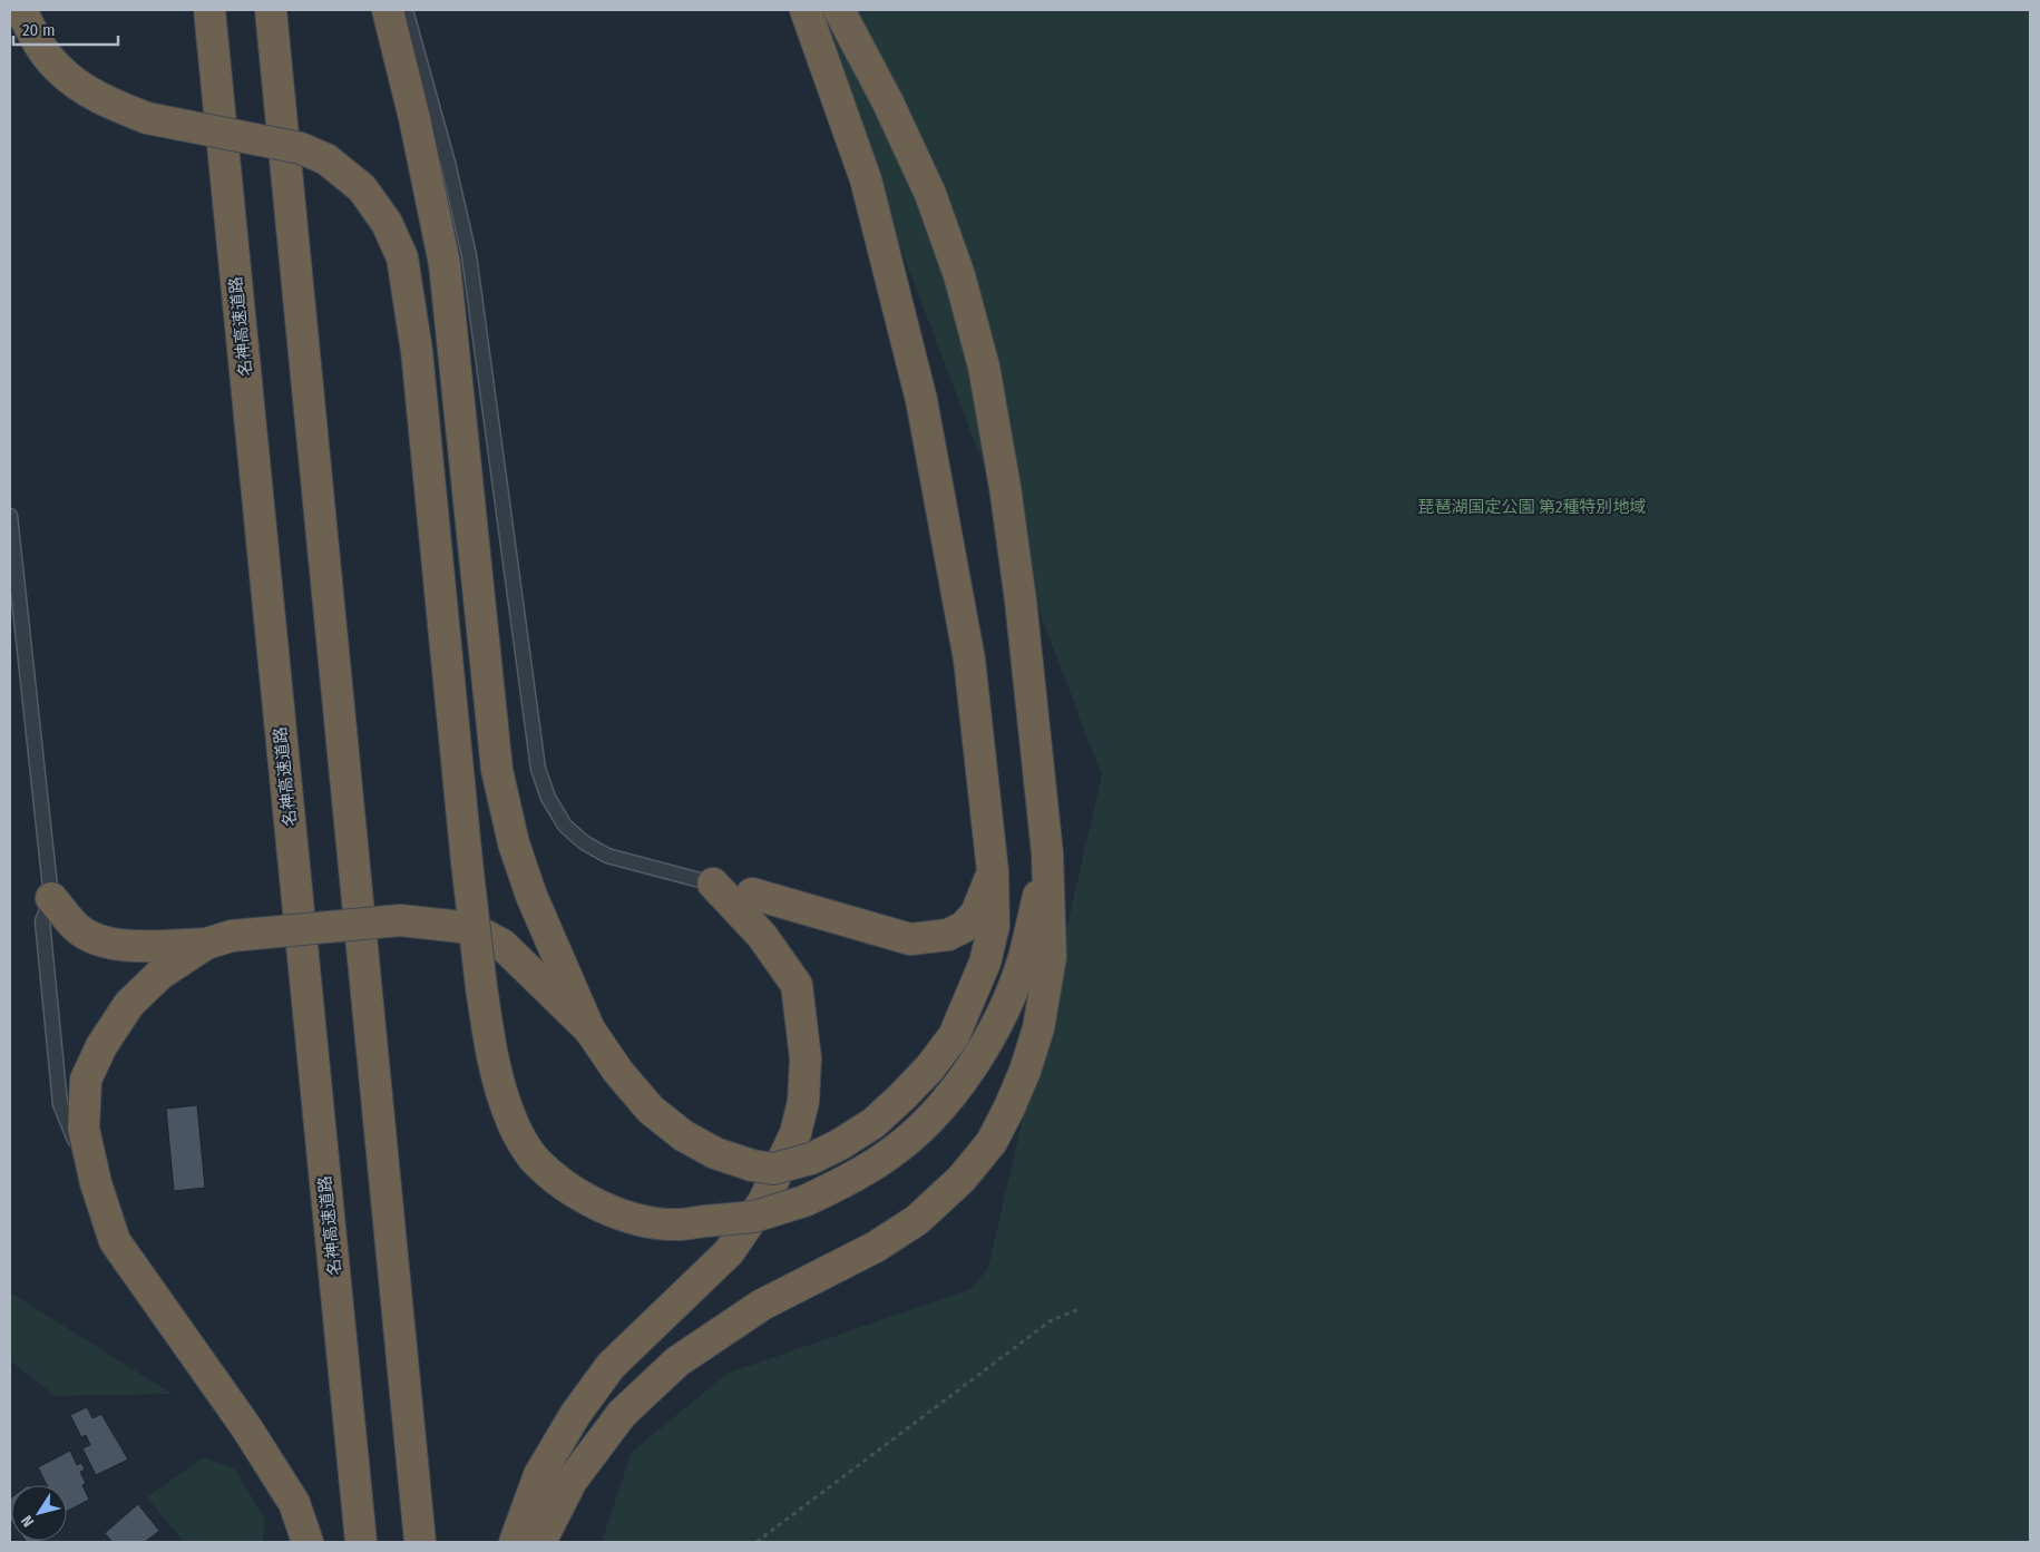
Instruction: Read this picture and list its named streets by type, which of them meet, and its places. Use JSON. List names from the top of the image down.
{
  "streets": {
    "highway": ["名神高速道路"]
  },
  "parks": ["琵琶湖国定公園 第2種特別地域"],
  "scale_bar": "20 m",
  "north": "bottom left"
}
